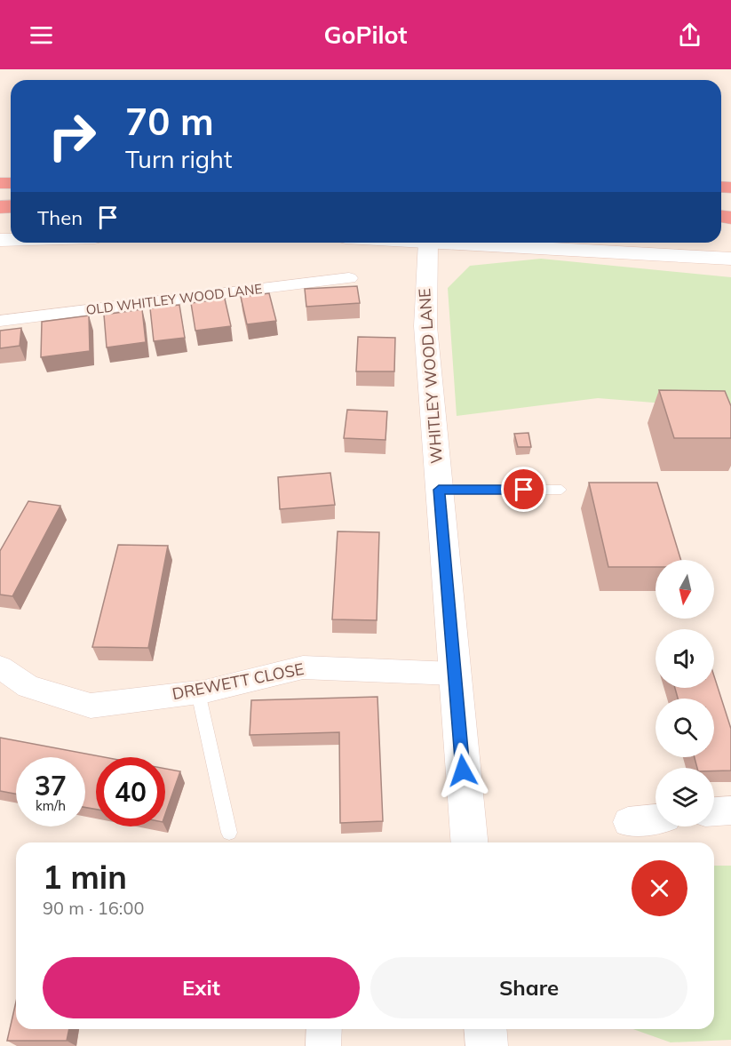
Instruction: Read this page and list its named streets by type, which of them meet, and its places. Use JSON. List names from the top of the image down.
{
  "streets": {
    "street": ["OLD WHITLEY WOOD LANE", "WHITLEY WOOD LANE", "DREWETT CLOSE"]
  },
  "crossings": [
    ["WHITLEY WOOD LANE", "DREWETT CLOSE"]
  ],
  "north": "bottom",
  "page": {
    "header": "GoPilot",
    "turn": ["70 m", "Turn right"],
    "then": "Then",
    "speed": "37 km/h",
    "limit": "40",
    "heading": ["1 min", "90 m · 16:00"],
    "buttons": ["Exit", "Share"]
  }
}
